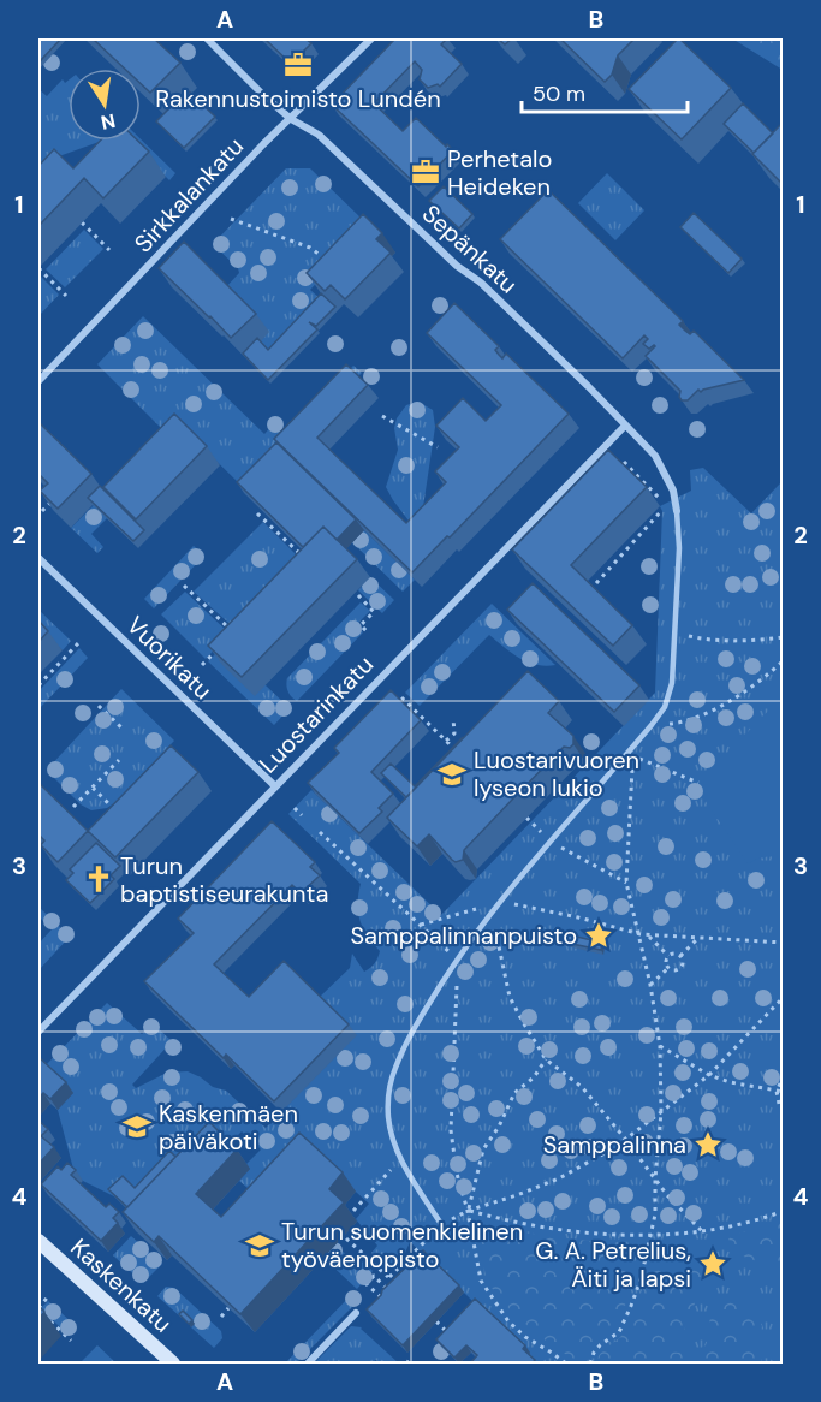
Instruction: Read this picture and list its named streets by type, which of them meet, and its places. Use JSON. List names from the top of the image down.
{
  "streets": {
    "main road": ["Kaskenkatu"],
    "street": [
      "Sirkkalankatu",
      "Sepänkatu",
      "Vuorikatu",
      "Luostarinkatu"
    ]
  },
  "crossings": [
    ["Sirkkalankatu", "Sepänkatu"],
    ["Sepänkatu", "Luostarinkatu"],
    ["Vuorikatu", "Luostarinkatu"]
  ],
  "places": {
    "office": ["Rakennustoimisto Lundén", "Perhetalo Heideken"],
    "school or university": ["Luostarivuoren lyseon lukio", "Kaskenmäen päiväkoti", "Turun suomenkielinen työväenopisto"],
    "church": ["Turun baptistiseurakunta"],
    "place": ["Samppalinnanpuisto", "Samppalinna", "G. A. Petrelius, Äiti ja lapsi"]
  },
  "scale_bar": "50 m",
  "north": "bottom",
  "grid": {
    "columns": ["A", "B"],
    "rows": [
      "1",
      "2",
      "3",
      "4"
    ]
  }
}
